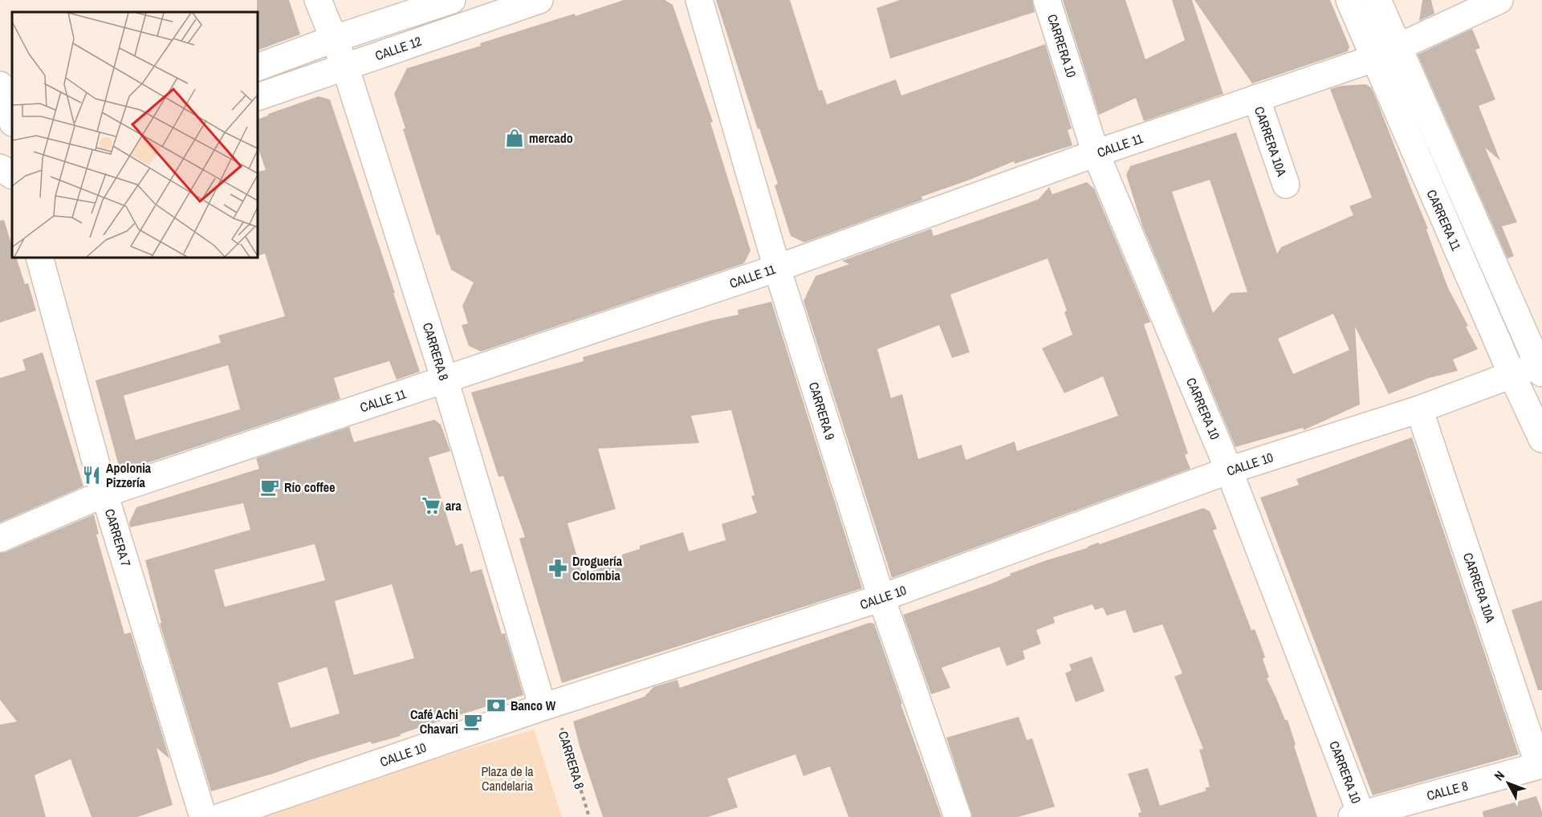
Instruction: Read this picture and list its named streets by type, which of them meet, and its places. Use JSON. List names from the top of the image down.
{
  "streets": {
    "street": [
      "CARRERA 10",
      "CALLE 12",
      "CARRERA 10A",
      "CALLE 11",
      "CARRERA 11",
      "CARRERA 8",
      "CARRERA 9",
      "CALLE 10",
      "CARRERA 7",
      "CALLE 8"
    ]
  },
  "crossings": [
    ["CARRERA 10", "CALLE 11"],
    ["CARRERA 10", "CALLE 10"],
    ["CARRERA 10", "CALLE 8"],
    ["CALLE 12", "CARRERA 8"],
    ["CARRERA 10A", "CALLE 11"],
    ["CARRERA 10A", "CALLE 10"],
    ["CARRERA 10A", "CALLE 8"],
    ["CALLE 11", "CARRERA 11"],
    ["CALLE 11", "CARRERA 8"],
    ["CALLE 11", "CARRERA 9"],
    ["CALLE 11", "CARRERA 7"],
    ["CARRERA 11", "CALLE 10"],
    ["CARRERA 8", "CALLE 10"],
    ["CARRERA 9", "CALLE 10"]
  ],
  "parks": ["Plaza de la Candelaria"],
  "places": {
    "shop": ["mercado"],
    "restaurant": ["Apolonia Pizzería"],
    "cafe": ["Río coffee", "Café Achi Chavari"],
    "supermarket": ["ara"],
    "pharmacy": ["Droguería Colombia"],
    "bank": ["Banco W"]
  },
  "north": "top left"
}
